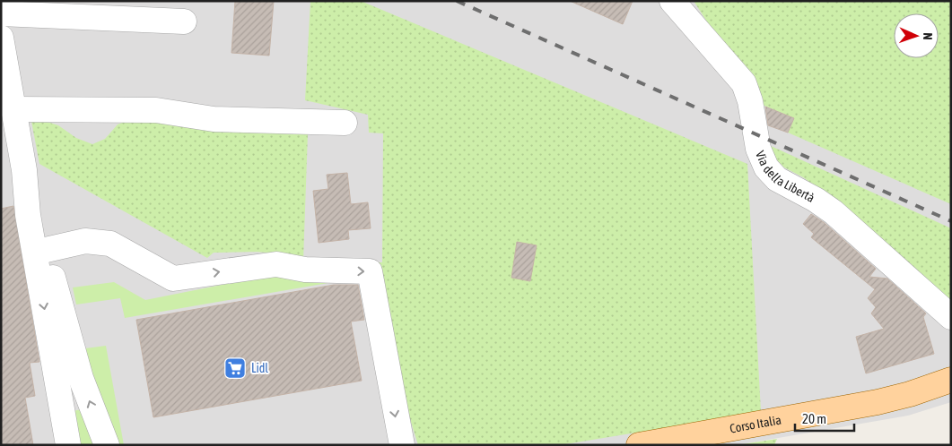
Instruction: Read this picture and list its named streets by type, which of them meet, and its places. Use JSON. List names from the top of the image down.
{
  "streets": {
    "main road": ["Corso Italia"],
    "street": ["Via della Libertà"]
  },
  "places": {
    "supermarket": ["Lidl"]
  },
  "scale_bar": "20 m",
  "north": "right"
}
